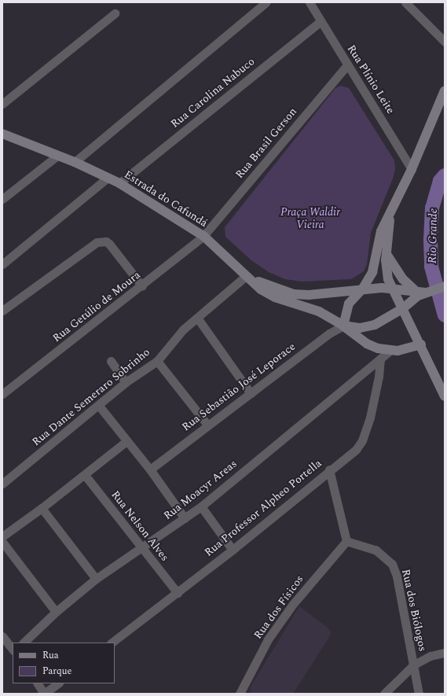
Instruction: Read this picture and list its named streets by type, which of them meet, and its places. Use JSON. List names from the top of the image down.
{
  "streets": {
    "street": [
      "Rua Plínio Leite",
      "Rua Carolina Nabuco",
      "Rua Brasil Gerson",
      "Estrada do Cafundá",
      "Rua Getúlio de Moura",
      "Rua Sebastião José Leporace",
      "Rua Dante Semeraro Sobrinho",
      "Rua Moacyr Areas",
      "Rua Professor Alpheo Portella",
      "Rua Nelson Alves",
      "Rua dos Físicos",
      "Rua dos Biólogos"
    ]
  },
  "crossings": [
    ["Rua Plínio Leite", "Rua Carolina Nabuco"],
    ["Rua Plínio Leite", "Rua Brasil Gerson"],
    ["Rua Carolina Nabuco", "Estrada do Cafundá"],
    ["Rua Brasil Gerson", "Estrada do Cafundá"],
    ["Rua Brasil Gerson", "Rua Getúlio de Moura"],
    ["Estrada do Cafundá", "Rua Getúlio de Moura"],
    ["Estrada do Cafundá", "Rua Sebastião José Leporace"],
    ["Estrada do Cafundá", "Rua Dante Semeraro Sobrinho"],
    ["Rua Moacyr Areas", "Rua Professor Alpheo Portella"],
    ["Rua Moacyr Areas", "Rua Nelson Alves"],
    ["Rua Professor Alpheo Portella", "Rua Nelson Alves"],
    ["Rua dos Físicos", "Rua dos Biólogos"]
  ],
  "water": ["Rio Grande"],
  "parks": ["Praça Waldir Vieira"],
  "legend": ["Rua", "Parque"]
}
